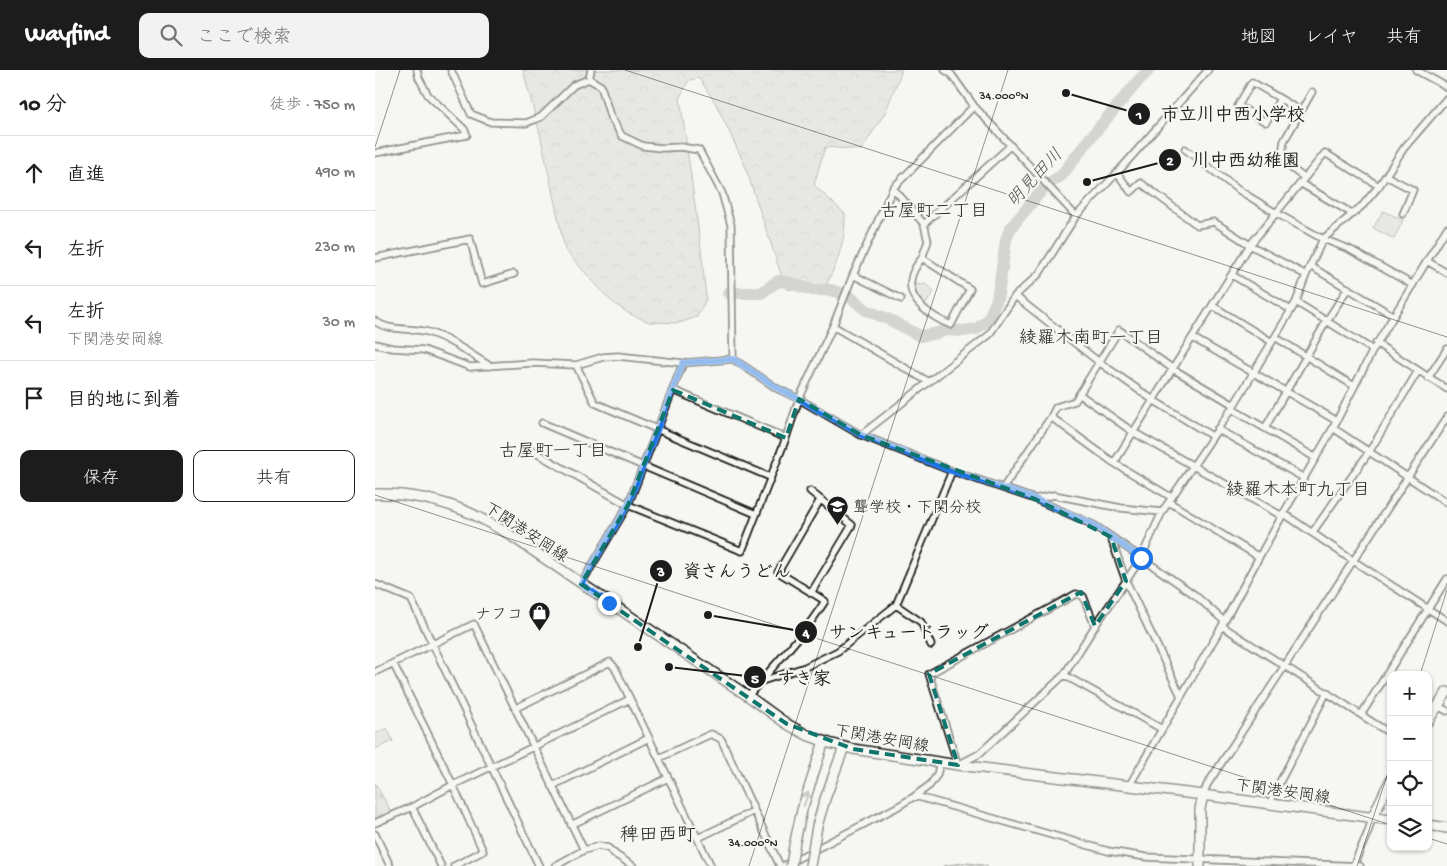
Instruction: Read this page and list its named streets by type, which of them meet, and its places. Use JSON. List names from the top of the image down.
{
  "streets": {
    "main road": ["下関港安岡線"]
  },
  "districts": [
    "古屋町二丁目",
    "綾羅木南町一丁目",
    "古屋町一丁目",
    "綾羅木本町九丁目",
    "稗田西町"
  ],
  "water": ["明見田川"],
  "places": {
    "other": [
      "市立川中西小学校",
      "川中西幼稚園",
      "サンキュードラッグ",
      "資さんうどん",
      "すき家"
    ],
    "school or university": ["聾学校・下関分校"],
    "shop": ["ナフコ"]
  },
  "page": {
    "header": "Wayfind",
    "search": "ここで検索",
    "nav": ["地図", "レイヤ", "共有"],
    "heading": ["10 分", "徒歩 · 750 m"],
    "list": [
      ["直進", "490 m"],
      ["左折", "230 m"],
      ["左折", "下関港安岡線", "30 m"],
      "目的地に到着"
    ],
    "buttons": ["保存", "共有"],
    "map_buttons": ["+", "−"]
  },
  "coordinates": ["34.000°N"]
}
